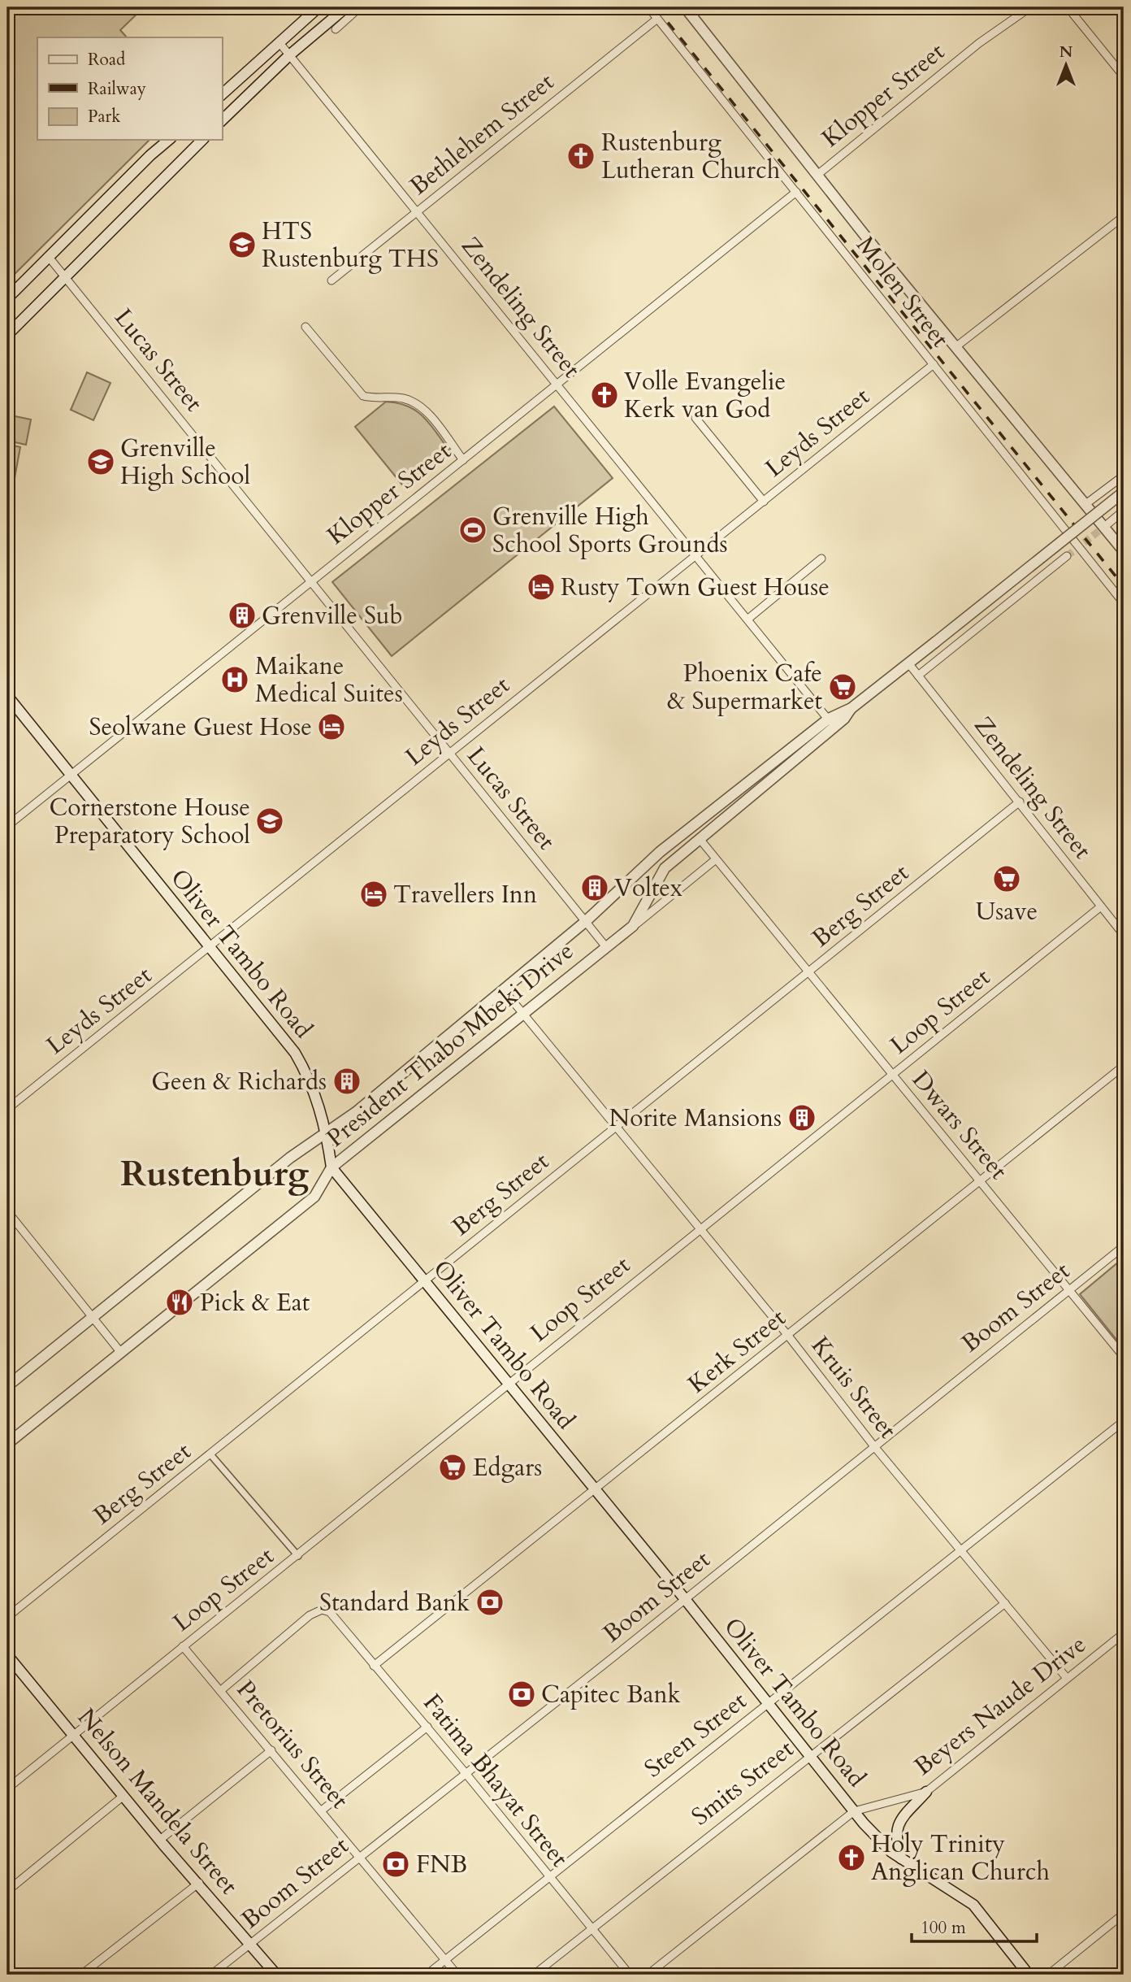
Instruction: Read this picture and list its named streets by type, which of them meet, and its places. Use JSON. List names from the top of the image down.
{
  "streets": {
    "street": [
      "Klopper Street",
      "Bethlehem Street",
      "Molen Street",
      "Zendeling Street",
      "Lucas Street",
      "Leyds Street",
      "Berg Street",
      "Oliver Tambo Road",
      "Loop Street",
      "President Thabo Mbeki Drive",
      "Dwars Street",
      "Boom Street",
      "Kerk Street",
      "Kruis Street",
      "Beyers Naude Drive",
      "Steen Street",
      "Pretorius Street",
      "Fatima Bhayat Street",
      "Smits Street",
      "Nelson Mandela Street"
    ]
  },
  "crossings": [
    ["Klopper Street", "Molen Street"],
    ["Klopper Street", "Zendeling Street"],
    ["Klopper Street", "Lucas Street"],
    ["Klopper Street", "Oliver Tambo Road"],
    ["Bethlehem Street", "Molen Street"],
    ["Bethlehem Street", "Zendeling Street"],
    ["Molen Street", "Leyds Street"],
    ["Zendeling Street", "Leyds Street"],
    ["Zendeling Street", "Berg Street"],
    ["Zendeling Street", "Loop Street"],
    ["Zendeling Street", "President Thabo Mbeki Drive"],
    ["Lucas Street", "Leyds Street"],
    ["Lucas Street", "President Thabo Mbeki Drive"],
    ["Leyds Street", "Oliver Tambo Road"],
    ["Berg Street", "Oliver Tambo Road"],
    ["Berg Street", "Dwars Street"],
    ["Berg Street", "Kruis Street"],
    ["Oliver Tambo Road", "Loop Street"],
    ["Oliver Tambo Road", "President Thabo Mbeki Drive"],
    ["Oliver Tambo Road", "Boom Street"],
    ["Oliver Tambo Road", "Kerk Street"],
    ["Oliver Tambo Road", "Beyers Naude Drive"],
    ["Oliver Tambo Road", "Steen Street"],
    ["Oliver Tambo Road", "Smits Street"],
    ["Loop Street", "Dwars Street"],
    ["Loop Street", "Kruis Street"],
    ["Loop Street", "Pretorius Street"],
    ["Loop Street", "Nelson Mandela Street"],
    ["President Thabo Mbeki Drive", "Dwars Street"],
    ["President Thabo Mbeki Drive", "Kruis Street"],
    ["Dwars Street", "Boom Street"],
    ["Dwars Street", "Kerk Street"],
    ["Boom Street", "Kruis Street"],
    ["Boom Street", "Pretorius Street"],
    ["Boom Street", "Fatima Bhayat Street"],
    ["Boom Street", "Nelson Mandela Street"],
    ["Kerk Street", "Kruis Street"],
    ["Kerk Street", "Fatima Bhayat Street"],
    ["Kruis Street", "Beyers Naude Drive"],
    ["Kruis Street", "Steen Street"],
    ["Kruis Street", "Smits Street"],
    ["Steen Street", "Pretorius Street"],
    ["Steen Street", "Fatima Bhayat Street"],
    ["Pretorius Street", "Fatima Bhayat Street"],
    ["Fatima Bhayat Street", "Smits Street"]
  ],
  "districts": ["Rustenburg"],
  "places": {
    "church": ["Rustenburg Lutheran Church", "Volle Evangelie Kerk van God", "Holy Trinity Anglican Church"],
    "school or university": ["HTS Rustenburg THS", "Grenville High School", "Cornerstone House Preparatory School"],
    "sports": ["Grenville High School Sports Grounds"],
    "hotel": ["Rusty Town Guest House", "Seolwane Guest Hose", "Travellers Inn"],
    "building": [
      "Grenville Sub",
      "Voltex",
      "Geen & Richards",
      "Norite Mansions"
    ],
    "hospital": ["Maikane Medical Suites"],
    "supermarket": ["Phoenix Cafe & Supermarket", "Usave", "Edgars"],
    "restaurant": ["Pick & Eat"],
    "bank": ["Standard Bank", "Capitec Bank", "FNB"]
  },
  "legend": ["Road", "Railway", "Park"],
  "scale_bar": "100 m",
  "north": "top"
}
